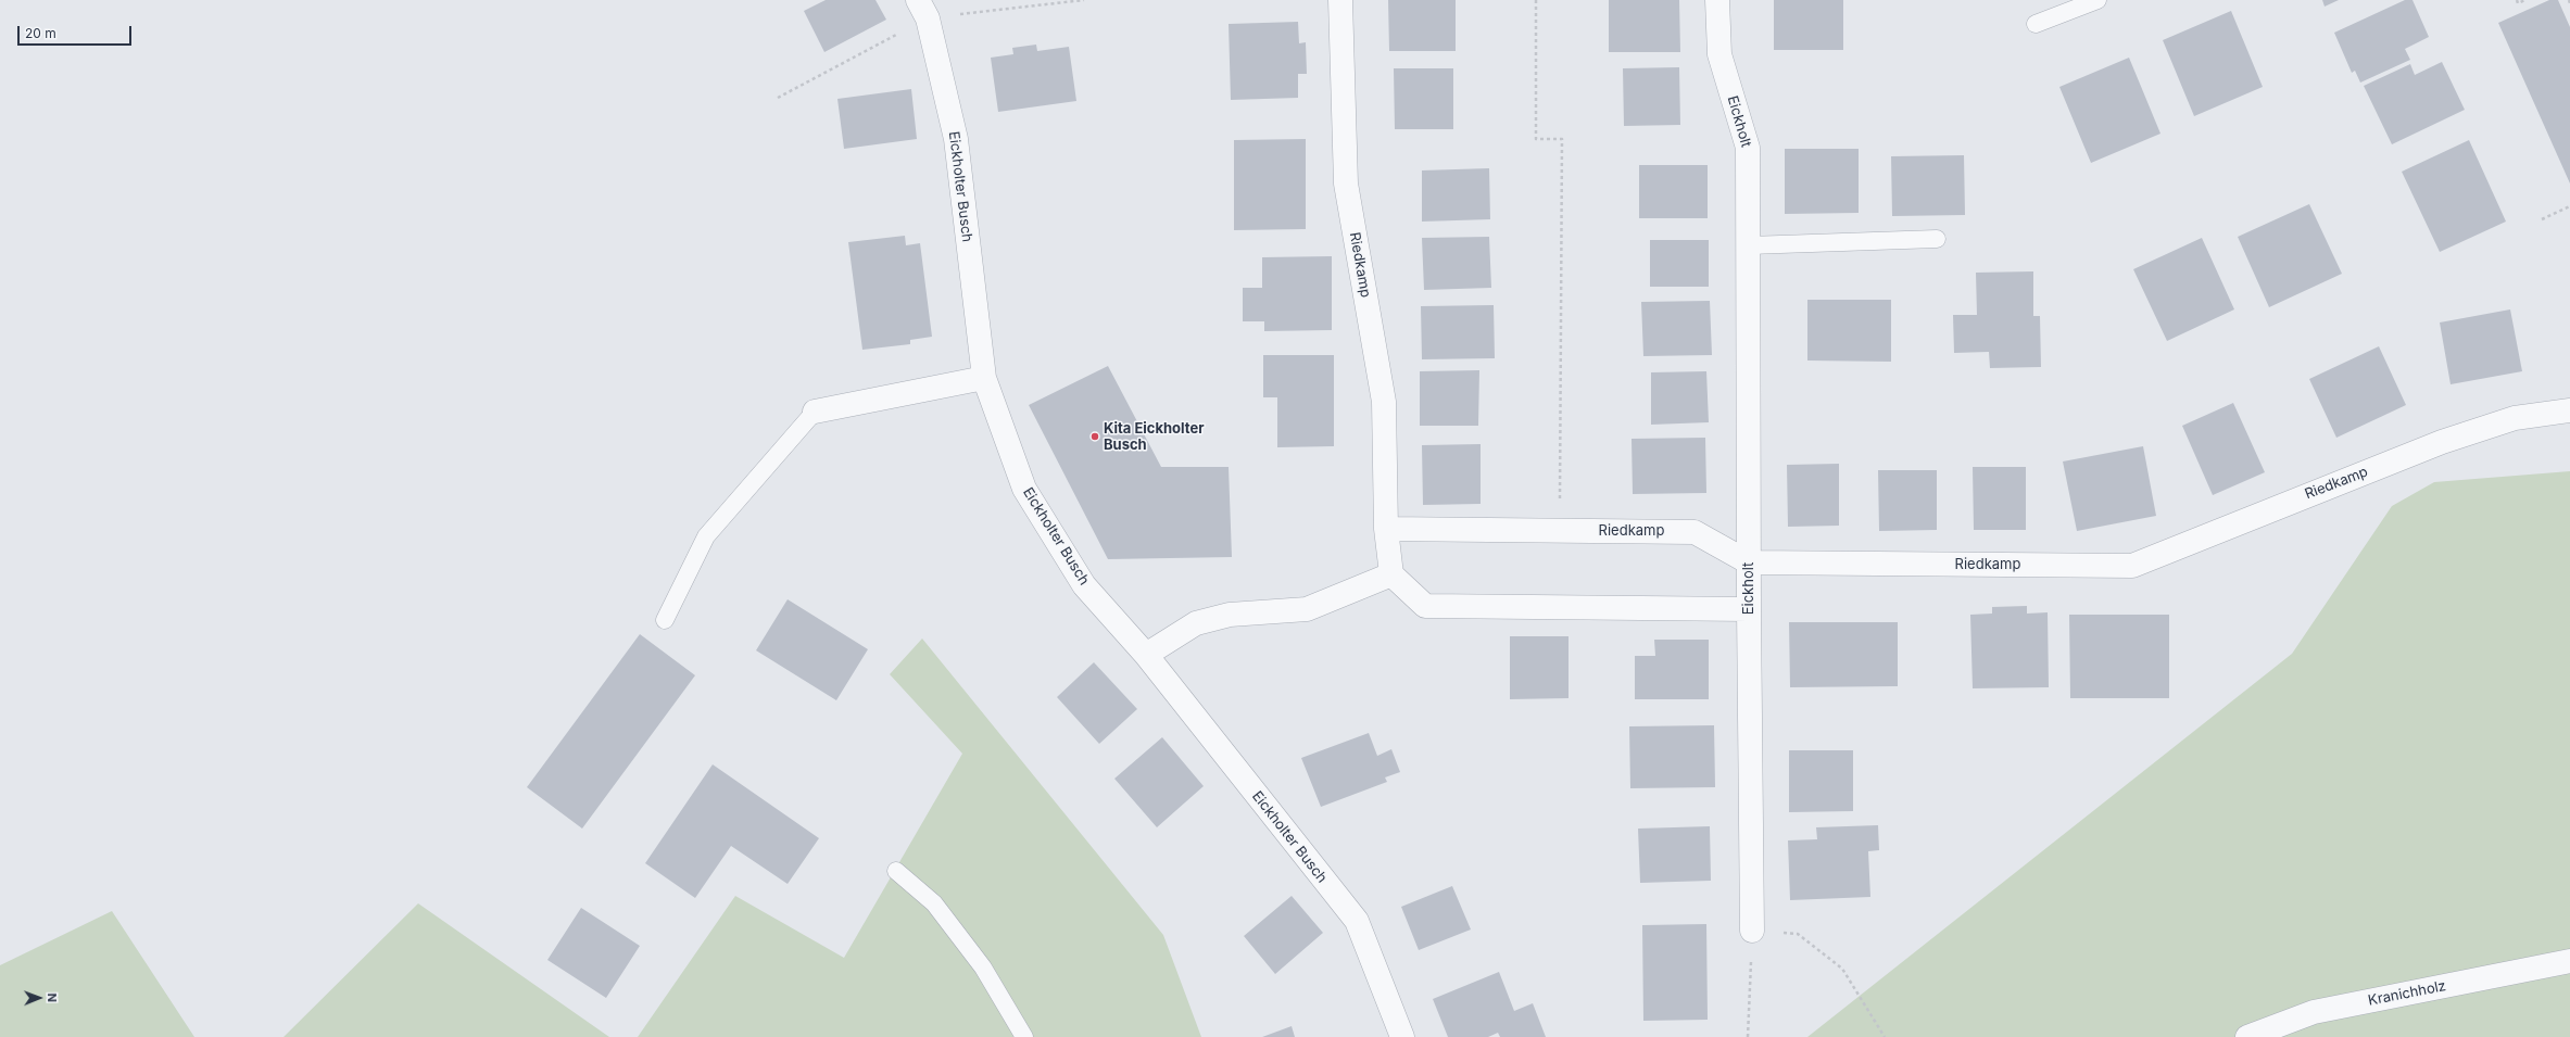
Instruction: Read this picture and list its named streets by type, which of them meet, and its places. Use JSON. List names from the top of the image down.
{
  "streets": {
    "street": [
      "Eickholt",
      "Eickholter Busch",
      "Riedkamp",
      "Kranichholz"
    ]
  },
  "crossings": [
    ["Eickholt", "Riedkamp"]
  ],
  "places": ["Kita Eickholter Busch"],
  "scale_bar": "20 m",
  "north": "right"
}
